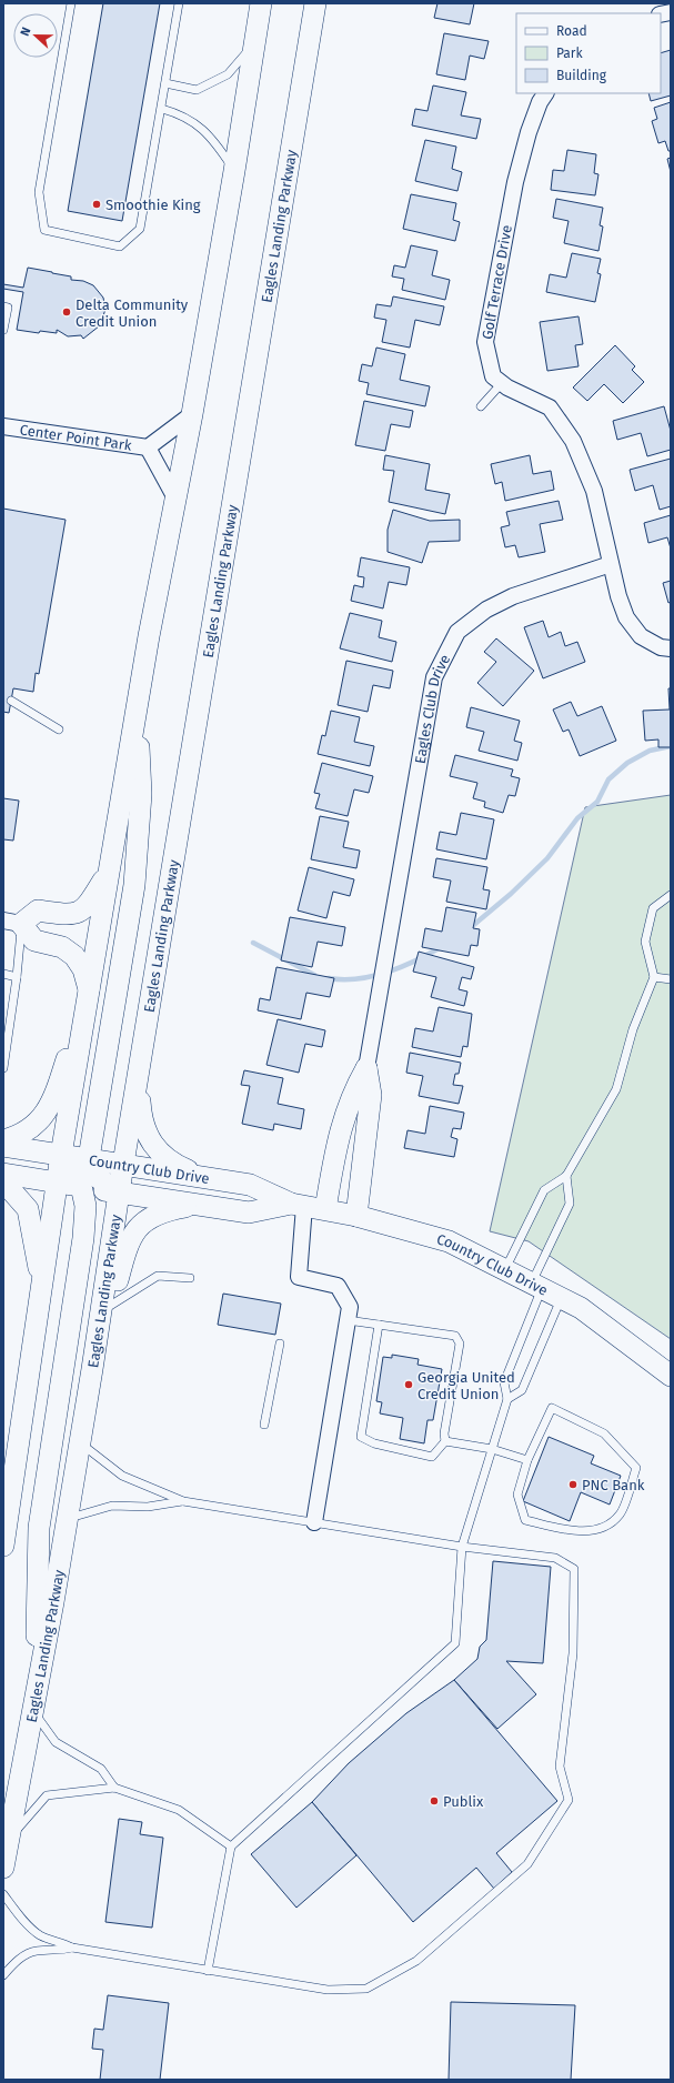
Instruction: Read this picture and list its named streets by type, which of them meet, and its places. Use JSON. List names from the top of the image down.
{
  "streets": {
    "main road": ["Eagles Landing Parkway", "Country Club Drive"],
    "street": ["Golf Terrace Drive", "Center Point Park", "Eagles Club Drive"]
  },
  "crossings": [
    ["Eagles Landing Parkway", "Country Club Drive"],
    ["Golf Terrace Drive", "Eagles Club Drive"]
  ],
  "places": [
    "Smoothie King",
    "Delta Community Credit Union",
    "Georgia United Credit Union",
    "PNC Bank",
    "Publix"
  ],
  "legend": ["Road", "Park", "Building"],
  "north": "left"
}
